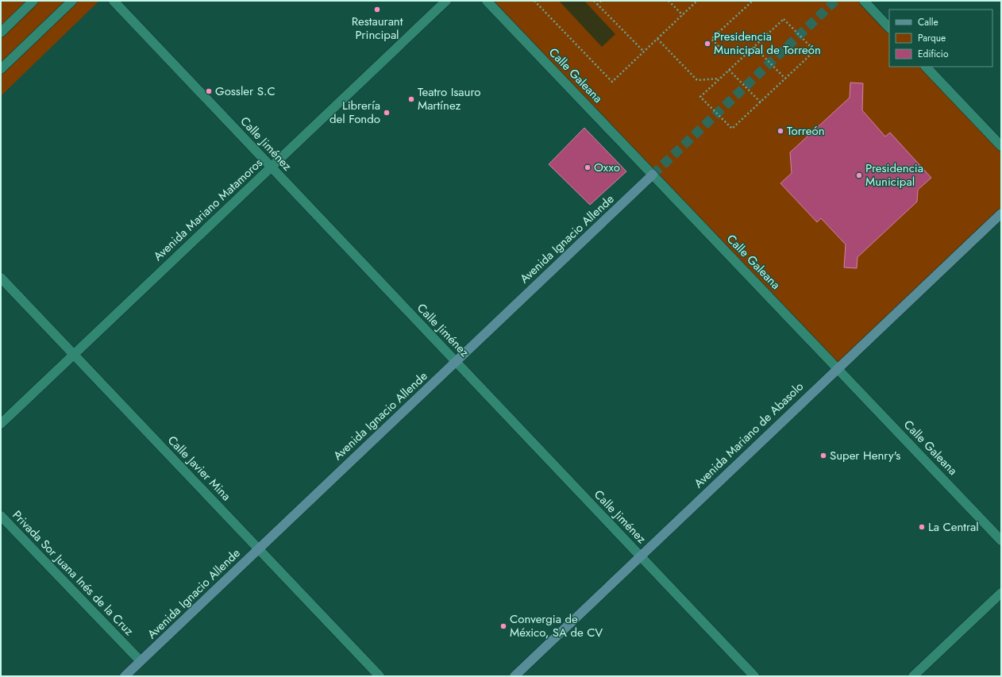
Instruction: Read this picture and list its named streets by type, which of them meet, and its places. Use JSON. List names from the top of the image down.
{
  "streets": {
    "street": [
      "Calle Galeana",
      "Calle Jiménez",
      "Avenida Mariano Matamoros",
      "Avenida Ignacio Allende",
      "Avenida Mariano de Abasolo",
      "Calle Javier Mina",
      "Privada Sor Juana Inés de la Cruz"
    ]
  },
  "crossings": [
    ["Calle Galeana", "Avenida Ignacio Allende"],
    ["Calle Galeana", "Avenida Mariano de Abasolo"],
    ["Calle Jiménez", "Avenida Mariano Matamoros"],
    ["Calle Jiménez", "Avenida Ignacio Allende"],
    ["Calle Jiménez", "Avenida Mariano de Abasolo"],
    ["Avenida Mariano Matamoros", "Calle Javier Mina"],
    ["Avenida Ignacio Allende", "Calle Javier Mina"],
    ["Avenida Ignacio Allende", "Privada Sor Juana Inés de la Cruz"]
  ],
  "places": [
    "Restaurant Principal",
    "Presidencia Municipal de Torreón",
    "Gossler S.C",
    "Teatro Isauro Martínez",
    "Librería del Fondo",
    "Torreón",
    "Oxxo",
    "Presidencia Municipal",
    "Super Henry's",
    "La Central",
    "Convergia de México, SA de CV"
  ],
  "legend": ["Calle", "Parque", "Edificio"]
}
